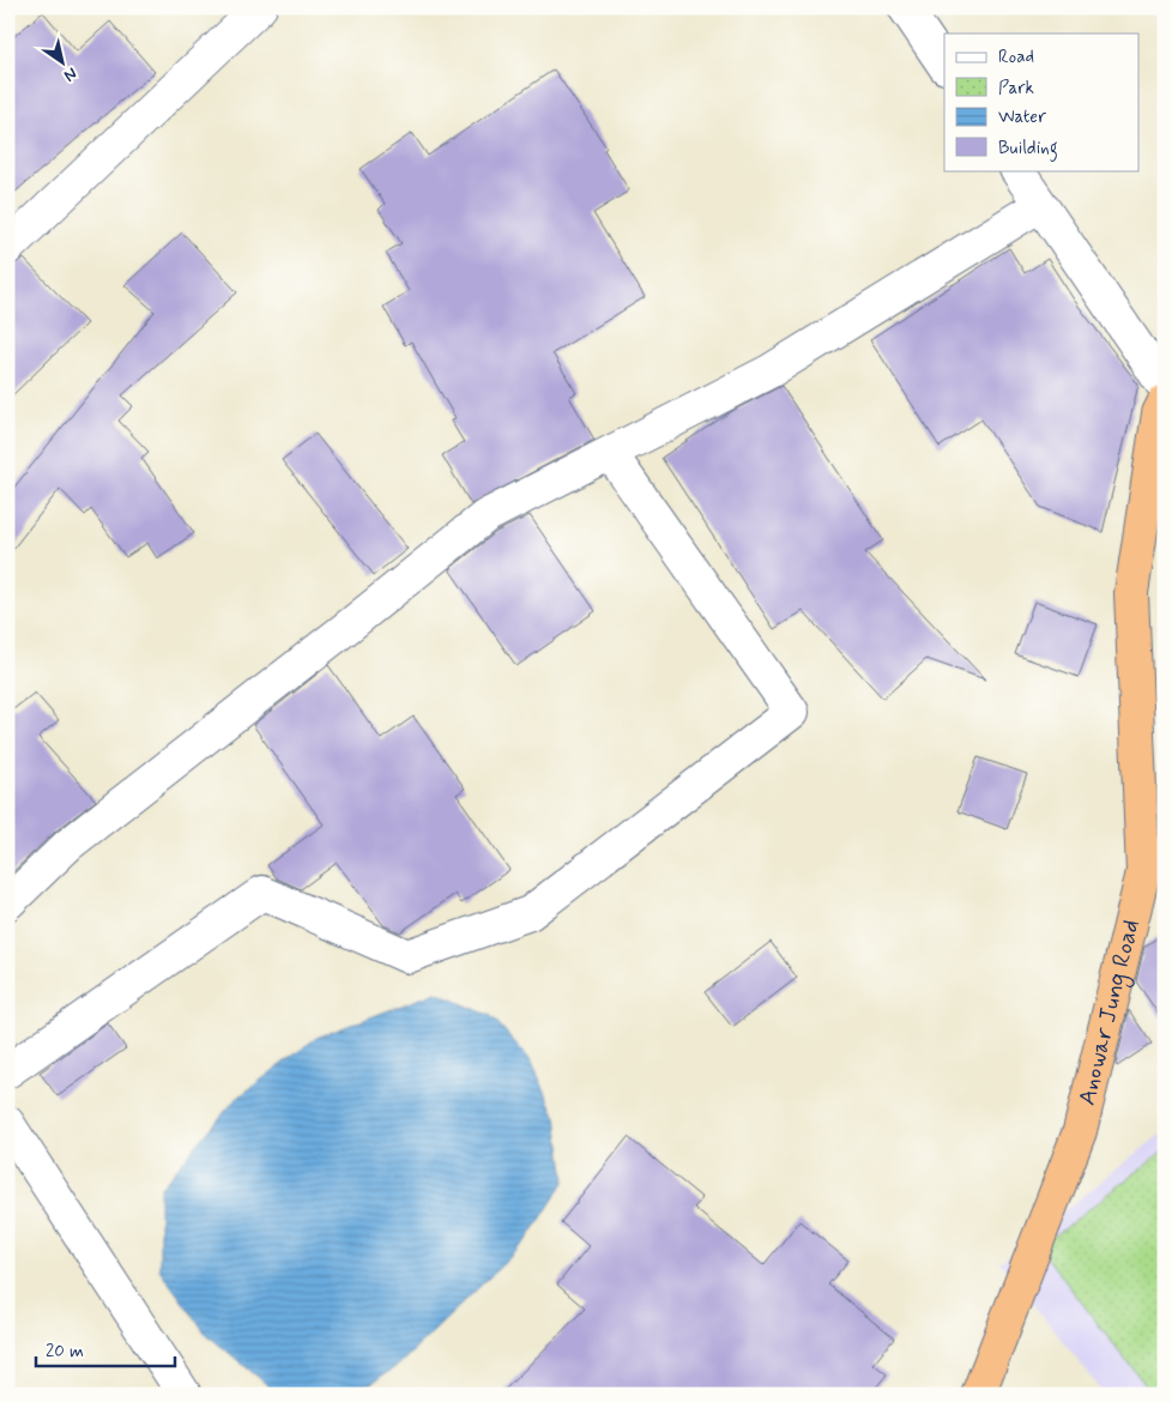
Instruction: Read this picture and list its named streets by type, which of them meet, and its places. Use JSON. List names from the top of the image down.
{
  "streets": {
    "highway": ["Anowar Jung Road"]
  },
  "legend": [
    "Road",
    "Park",
    "Water",
    "Building"
  ],
  "scale_bar": "20 m",
  "north": "bottom right"
}
